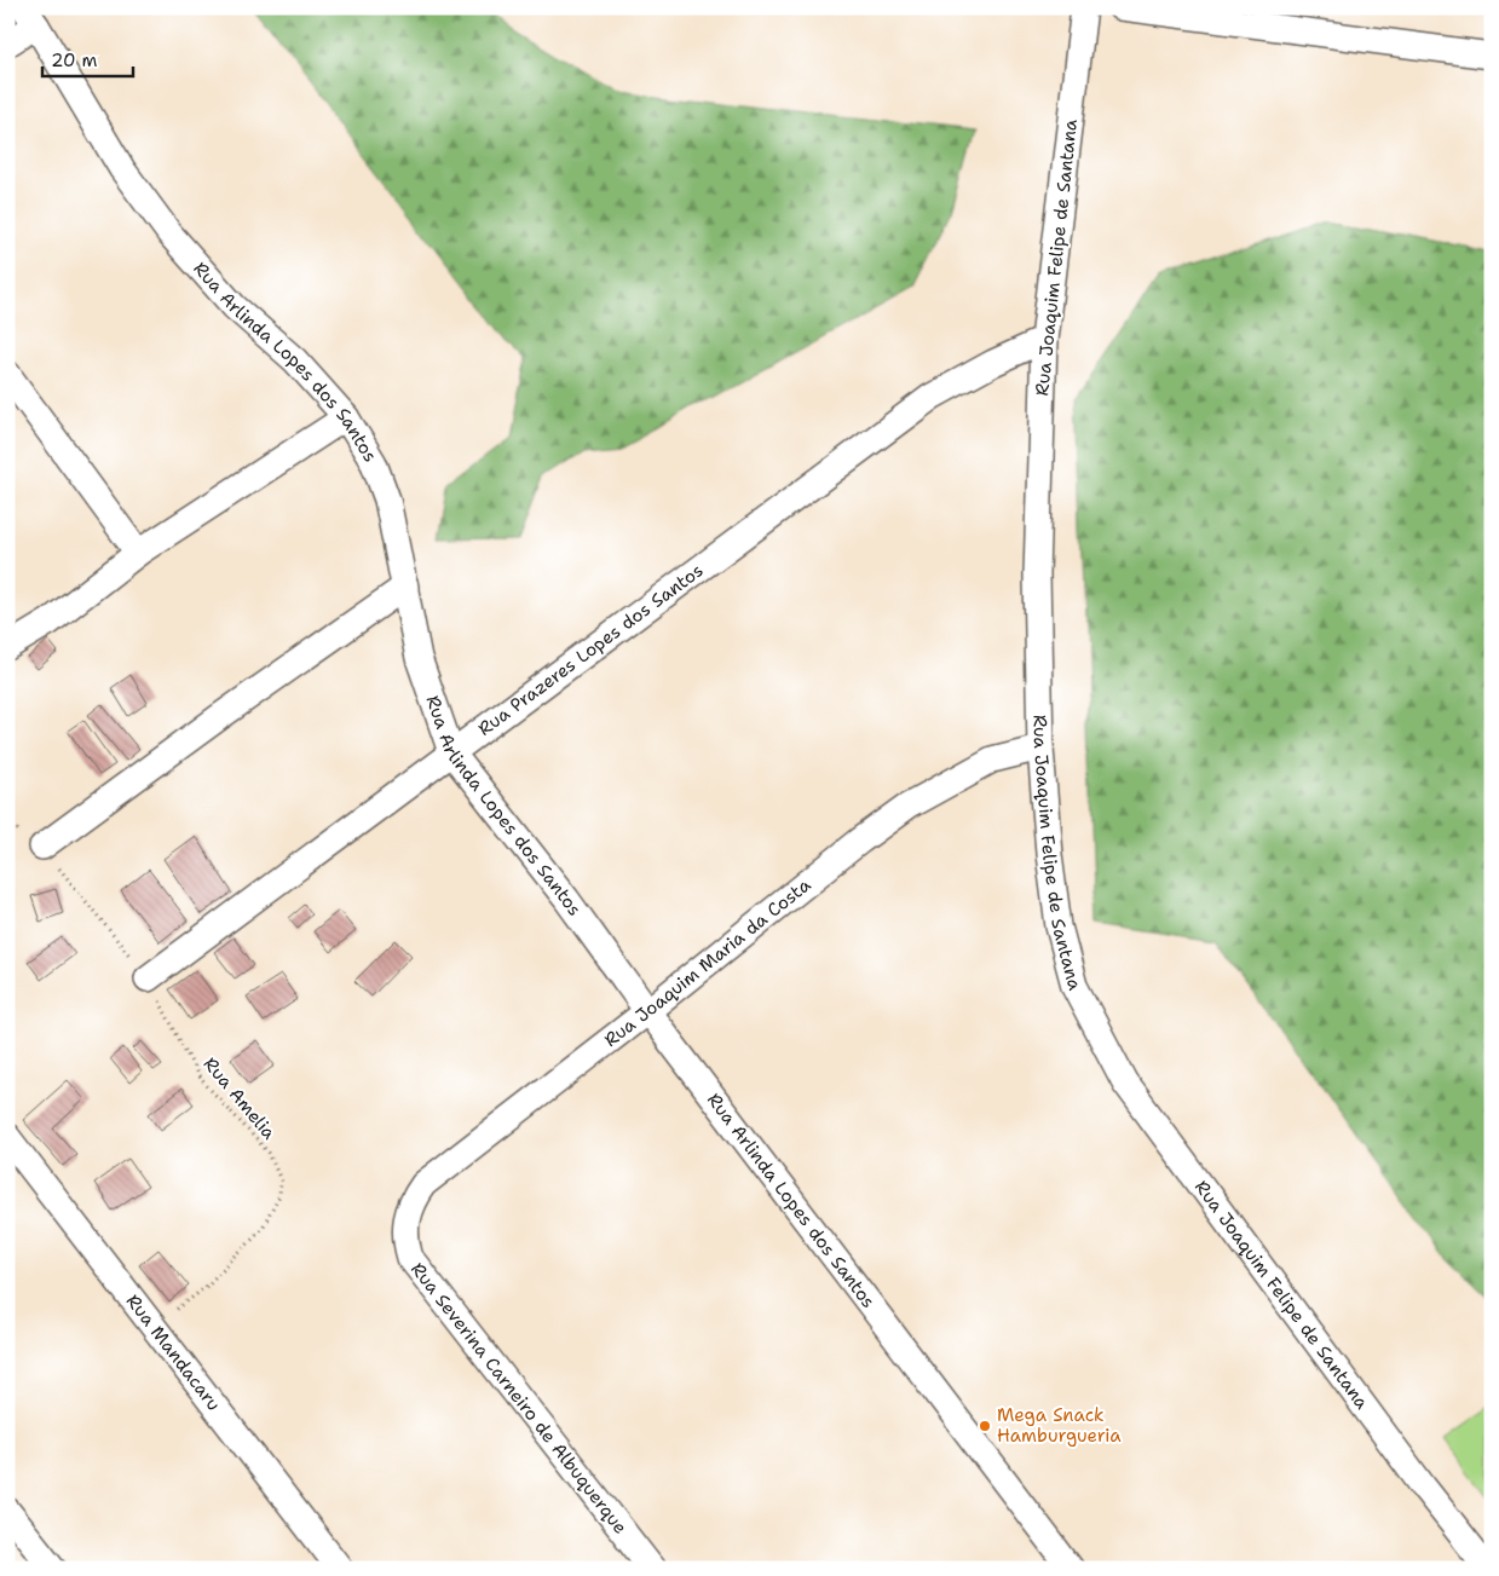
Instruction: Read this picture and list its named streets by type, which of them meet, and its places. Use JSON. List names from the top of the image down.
{
  "streets": {
    "street": [
      "Rua Joaquim Felipe de Santana",
      "Rua Arlinda Lopes dos Santos",
      "Rua Prazeres Lopes dos Santos",
      "Rua Joaquim Maria da Costa",
      "Rua Mandacaru",
      "Rua Severina Carneiro de Albuquerque"
    ],
    "path": ["Rua Amelia"]
  },
  "crossings": [
    ["Rua Joaquim Felipe de Santana", "Rua Prazeres Lopes dos Santos"],
    ["Rua Joaquim Felipe de Santana", "Rua Joaquim Maria da Costa"],
    ["Rua Arlinda Lopes dos Santos", "Rua Prazeres Lopes dos Santos"],
    ["Rua Arlinda Lopes dos Santos", "Rua Joaquim Maria da Costa"],
    ["Rua Prazeres Lopes dos Santos", "Rua Amelia"],
    ["Rua Joaquim Maria da Costa", "Rua Severina Carneiro de Albuquerque"],
    ["Rua Amelia", "Rua Mandacaru"]
  ],
  "places": ["Mega Snack Hamburgueria"],
  "scale_bar": "20 m"
}
